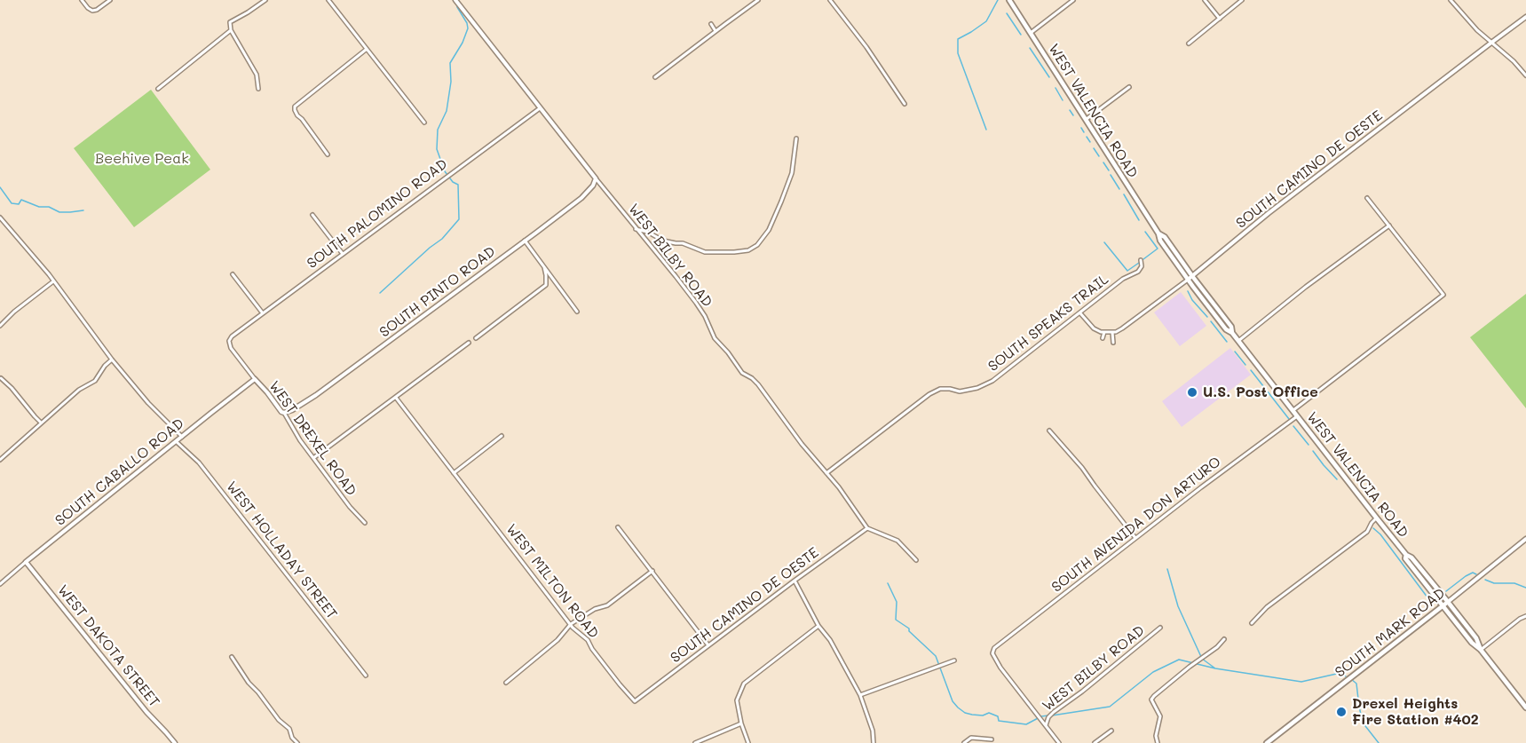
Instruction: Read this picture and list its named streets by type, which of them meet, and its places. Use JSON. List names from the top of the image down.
{
  "streets": {
    "main road": ["WEST VALENCIA ROAD", "SOUTH MARK ROAD"],
    "street": [
      "SOUTH CAMINO DE OESTE",
      "SOUTH PALOMINO ROAD",
      "WEST BILBY ROAD",
      "SOUTH PINTO ROAD",
      "SOUTH SPEAKS TRAIL",
      "WEST DREXEL ROAD",
      "SOUTH CABALLO ROAD",
      "SOUTH AVENIDA DON ARTURO",
      "WEST HOLLADAY STREET",
      "WEST MILTON ROAD",
      "WEST DAKOTA STREET"
    ]
  },
  "crossings": [
    ["WEST VALENCIA ROAD", "SOUTH CAMINO DE OESTE"],
    ["WEST VALENCIA ROAD", "SOUTH AVENIDA DON ARTURO"],
    ["WEST VALENCIA ROAD", "SOUTH MARK ROAD"],
    ["SOUTH CAMINO DE OESTE", "WEST BILBY ROAD"],
    ["SOUTH CAMINO DE OESTE", "WEST MILTON ROAD"],
    ["SOUTH PALOMINO ROAD", "WEST BILBY ROAD"],
    ["SOUTH PALOMINO ROAD", "WEST DREXEL ROAD"],
    ["WEST BILBY ROAD", "SOUTH PINTO ROAD"],
    ["WEST BILBY ROAD", "SOUTH SPEAKS TRAIL"],
    ["WEST BILBY ROAD", "SOUTH AVENIDA DON ARTURO"],
    ["SOUTH PINTO ROAD", "WEST DREXEL ROAD"],
    ["WEST DREXEL ROAD", "SOUTH CABALLO ROAD"],
    ["SOUTH CABALLO ROAD", "WEST HOLLADAY STREET"],
    ["SOUTH CABALLO ROAD", "WEST DAKOTA STREET"]
  ],
  "parks": ["Beehive Peak"],
  "places": ["U.S. Post Office", "Drexel Heights Fire Station #402"]
}
